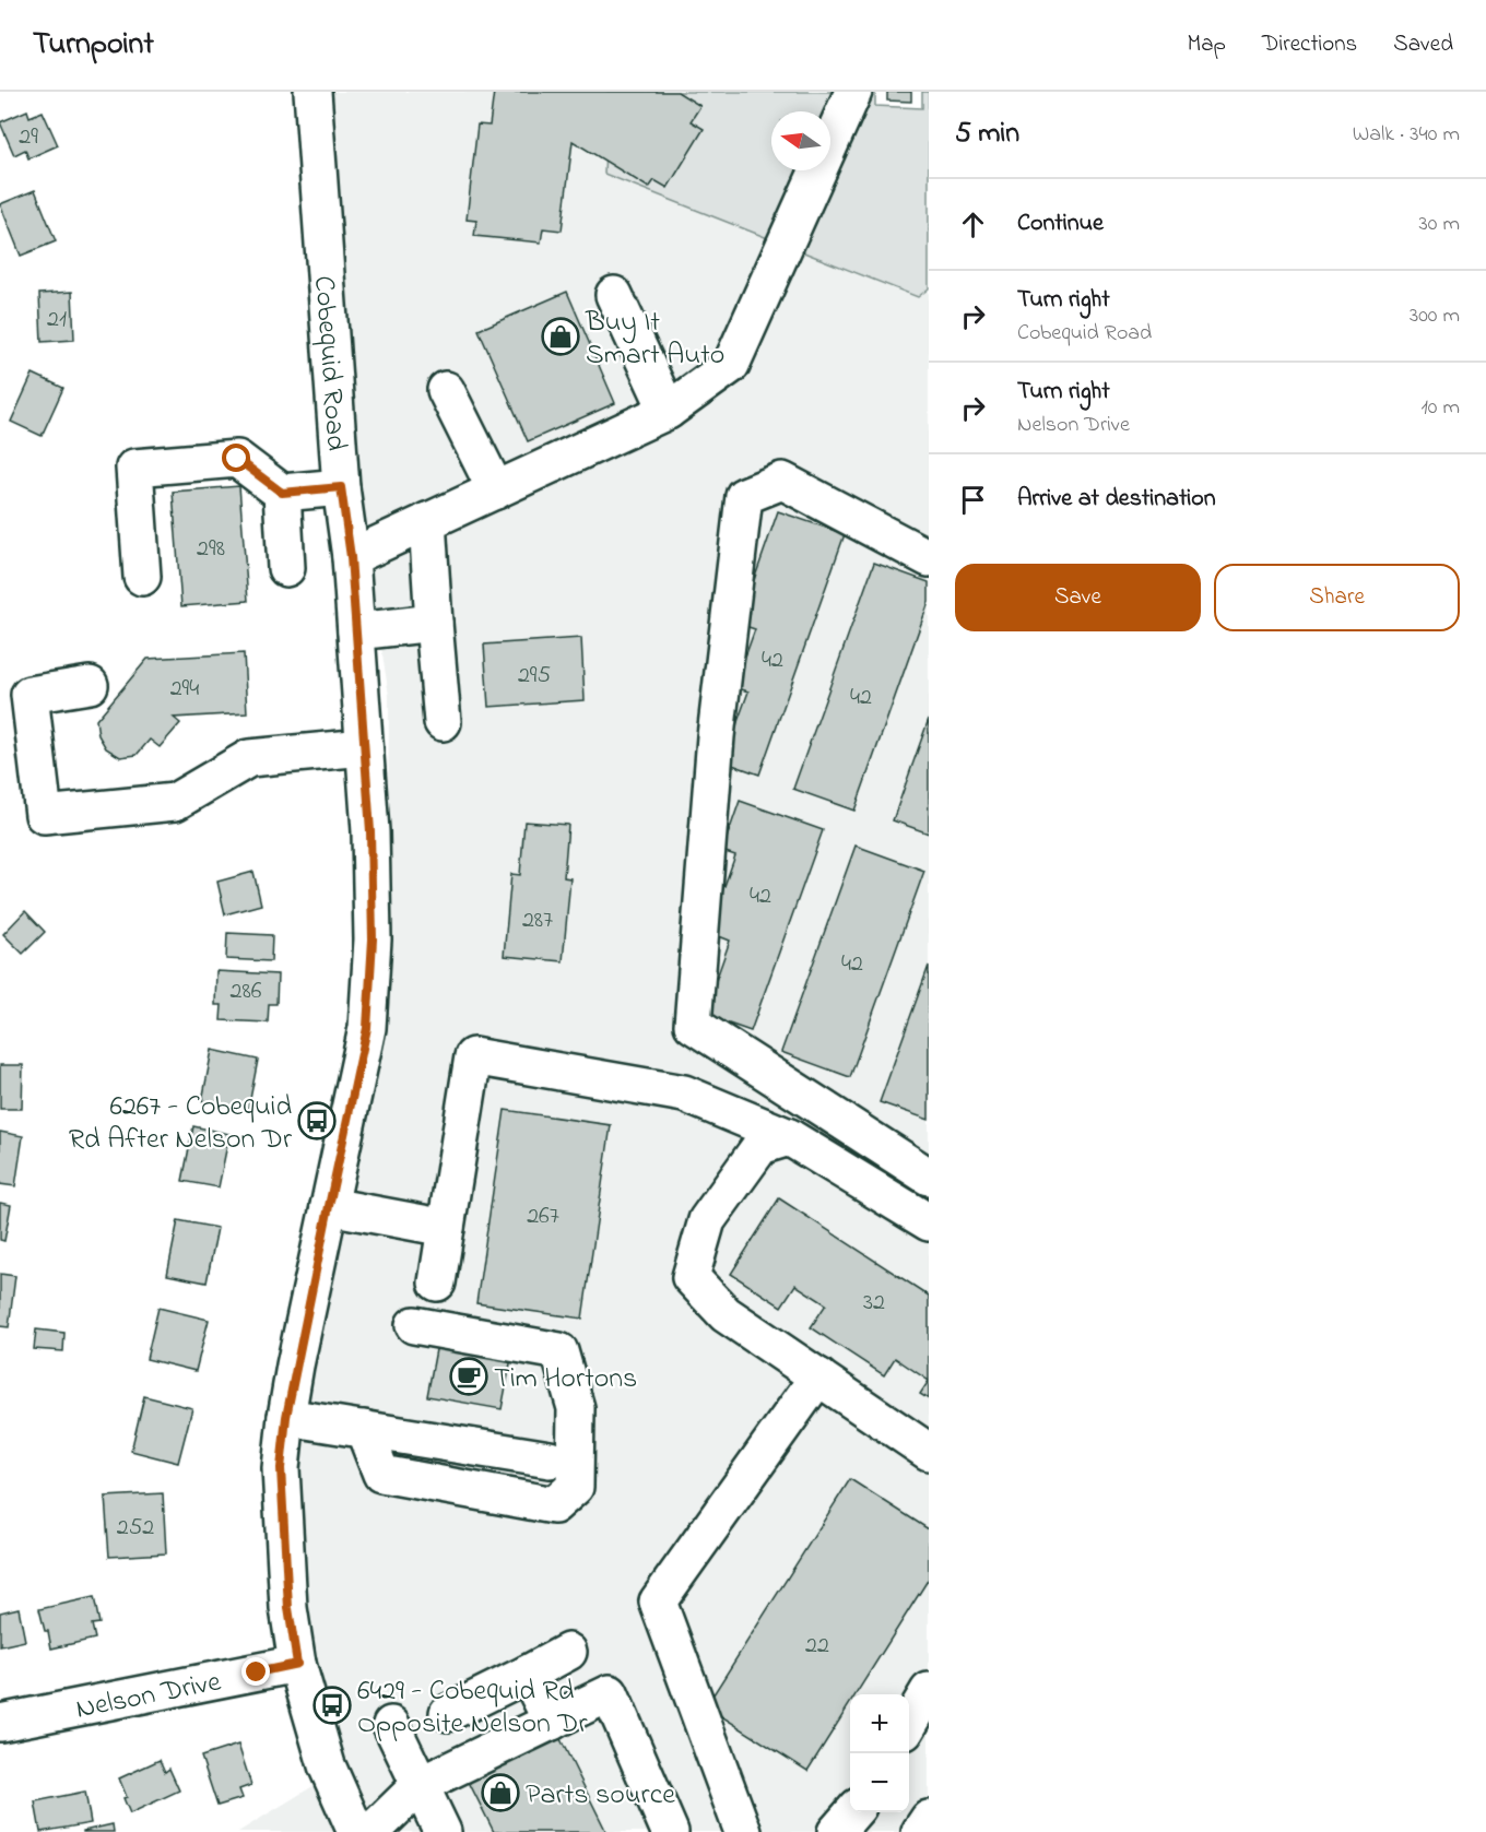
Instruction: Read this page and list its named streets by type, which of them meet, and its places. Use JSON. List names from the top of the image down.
{
  "streets": {
    "main road": ["Cobequid Road", "Nelson Drive"]
  },
  "crossings": [
    ["Cobequid Road", "Nelson Drive"]
  ],
  "places": {
    "shop": ["Buy It Smart Auto", "Parts source"],
    "bus stop": ["6267 - Cobequid Rd After Nelson Dr", "6429 - Cobequid Rd Opposite Nelson Dr"],
    "cafe": ["Tim Hortons"]
  },
  "house_numbers": [
    "29",
    "21",
    "298",
    "42",
    "295",
    "294",
    "42",
    "42",
    "287",
    "42",
    "286",
    "267",
    "32",
    "252",
    "22"
  ],
  "north": "left",
  "page": {
    "header": "Turnpoint",
    "nav": ["Map", "Directions", "Saved"],
    "heading": ["5 min", "Walk · 340 m"],
    "list": [
      ["Continue", "30 m"],
      ["Turn right", "Cobequid Road", "300 m"],
      ["Turn right", "Nelson Drive", "10 m"],
      "Arrive at destination"
    ],
    "buttons": ["Save", "Share"],
    "map_buttons": ["+", "−"]
  }
}
